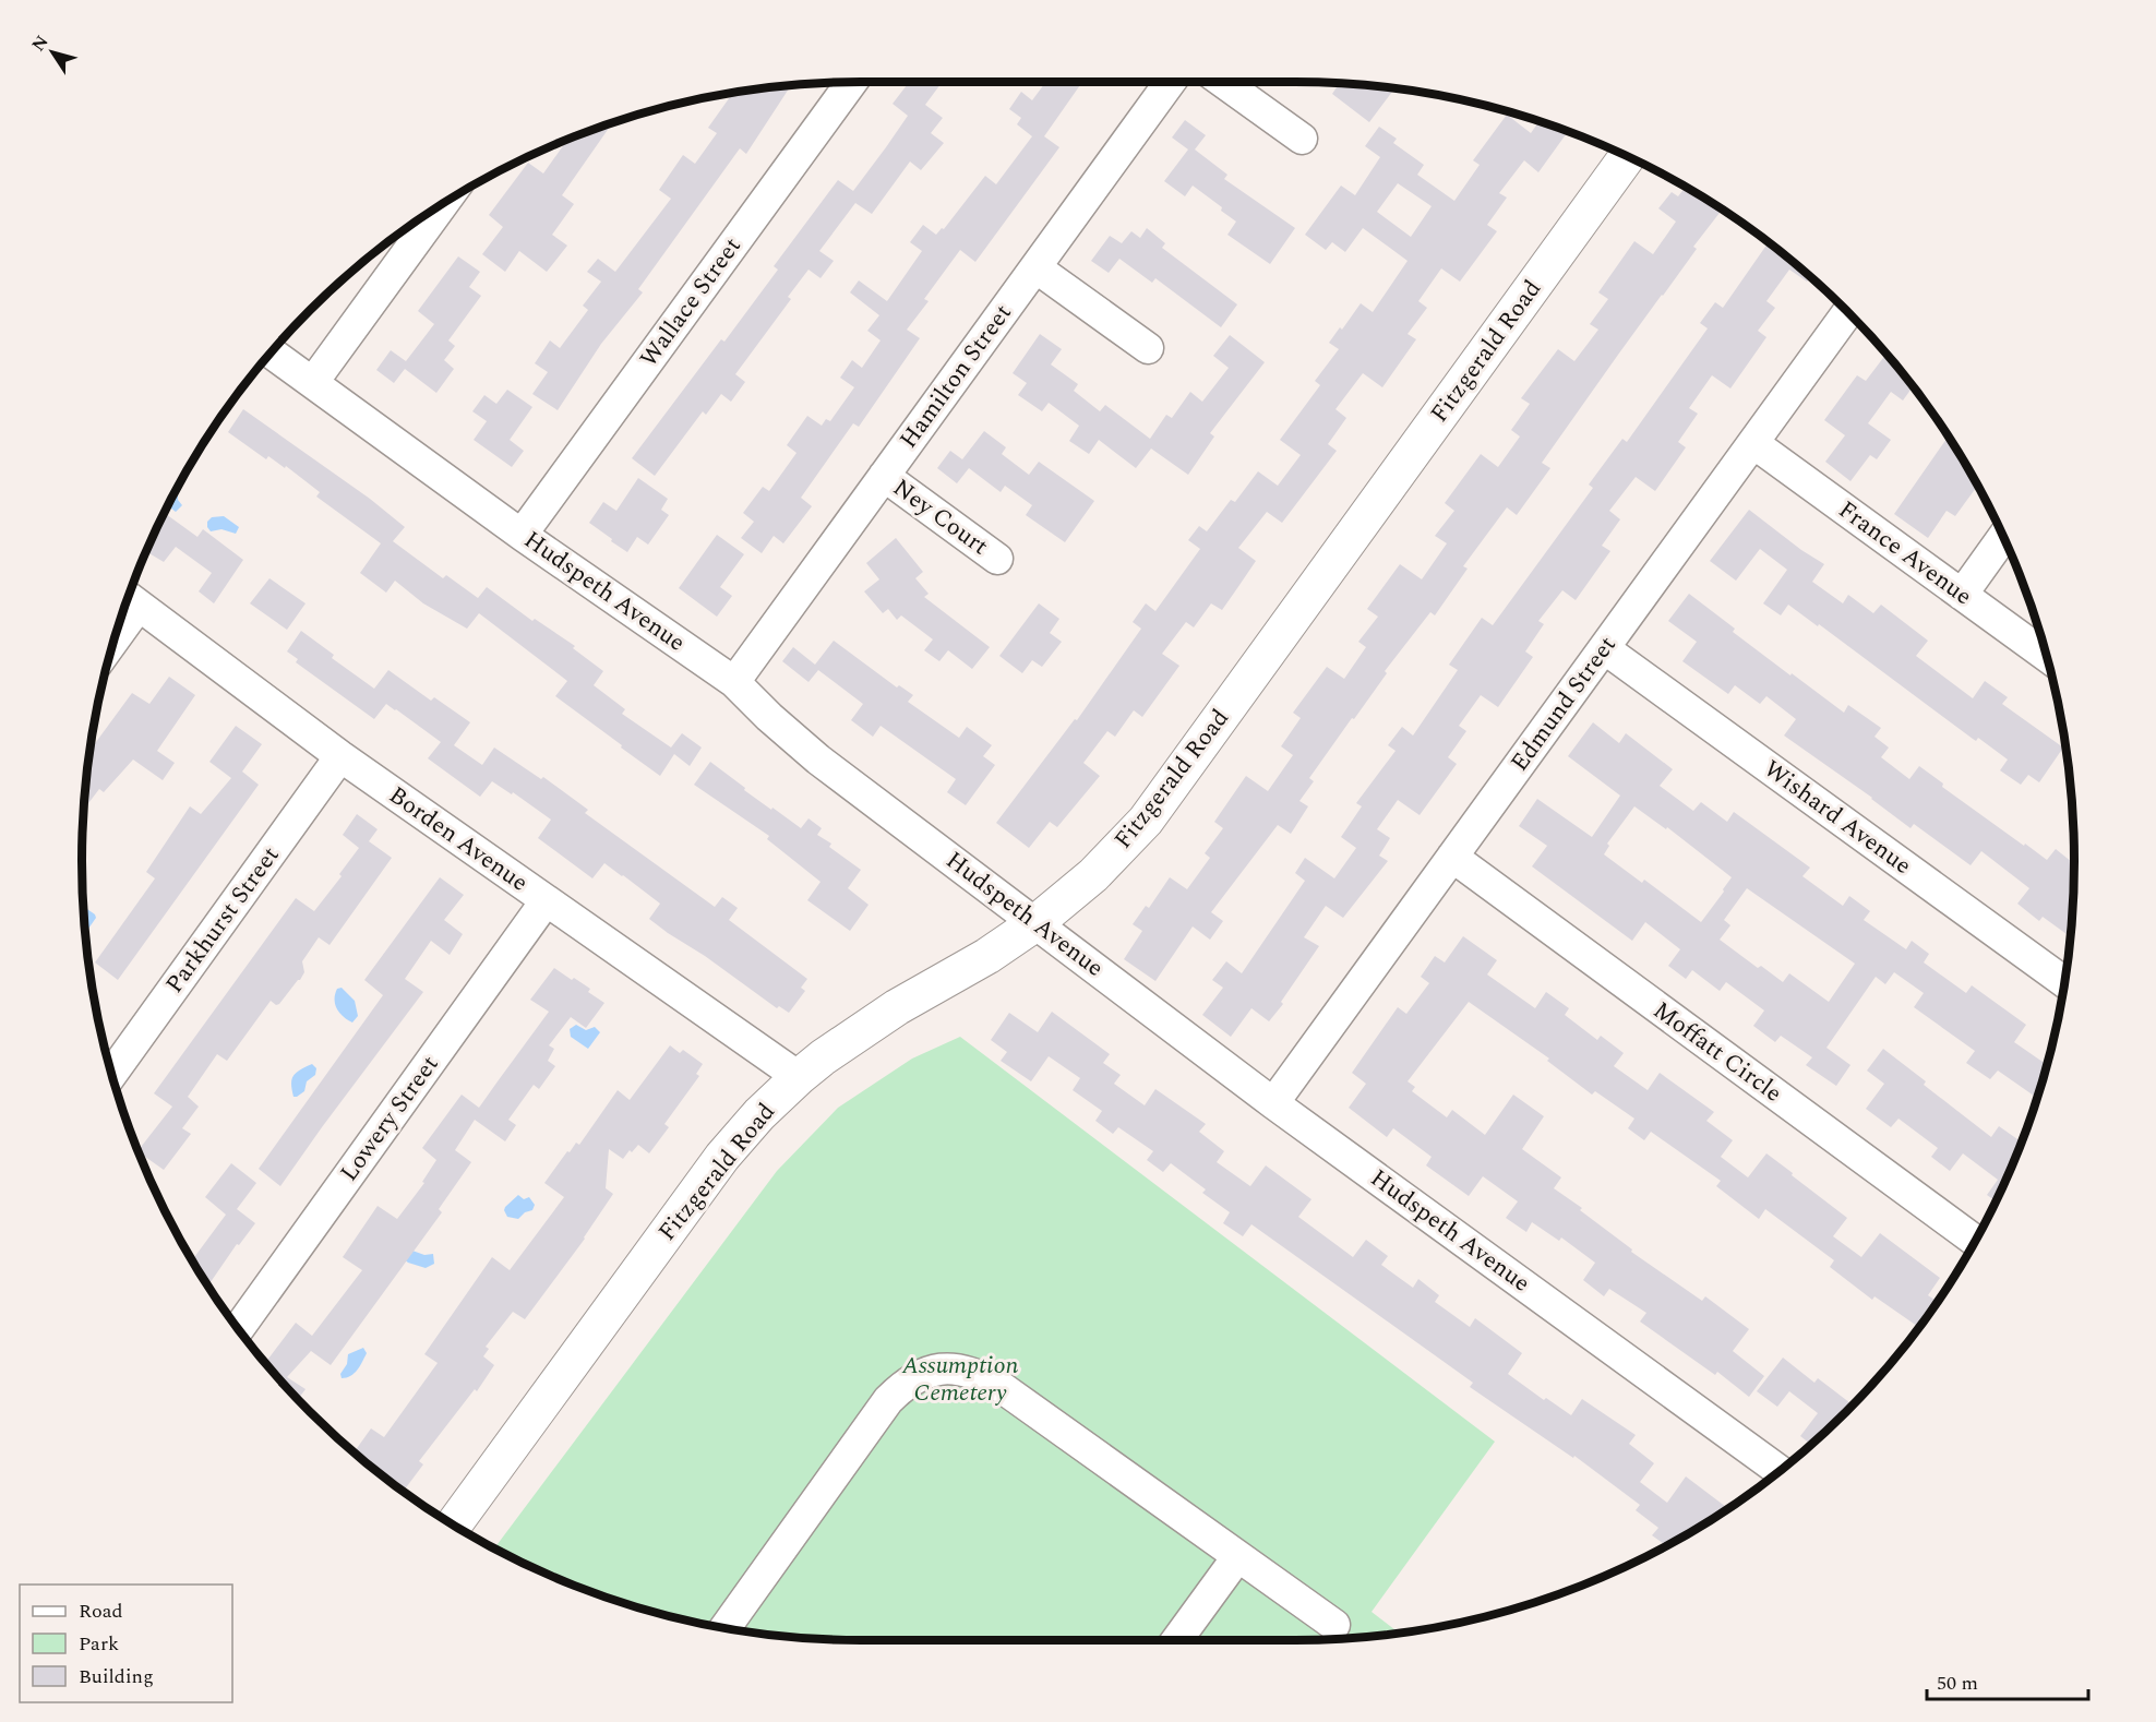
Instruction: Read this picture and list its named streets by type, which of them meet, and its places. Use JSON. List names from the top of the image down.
{
  "streets": {
    "main road": ["Fitzgerald Road"],
    "street": [
      "Wallace Street",
      "Hamilton Street",
      "Ney Court",
      "France Avenue",
      "Hudspeth Avenue",
      "Edmund Street",
      "Wishard Avenue",
      "Borden Avenue",
      "Parkhurst Street",
      "Moffatt Circle",
      "Lowery Street"
    ]
  },
  "crossings": [
    ["Wallace Street", "Hudspeth Avenue"],
    ["Fitzgerald Road", "Hudspeth Avenue"],
    ["Fitzgerald Road", "Borden Avenue"],
    ["Hamilton Street", "Ney Court"],
    ["Hamilton Street", "Hudspeth Avenue"],
    ["France Avenue", "Edmund Street"],
    ["Hudspeth Avenue", "Edmund Street"],
    ["Edmund Street", "Wishard Avenue"],
    ["Edmund Street", "Moffatt Circle"],
    ["Borden Avenue", "Parkhurst Street"],
    ["Borden Avenue", "Lowery Street"]
  ],
  "parks": ["Assumption Cemetery"],
  "legend": ["Road", "Park", "Building"],
  "scale_bar": "50 m",
  "north": "top left"
}
